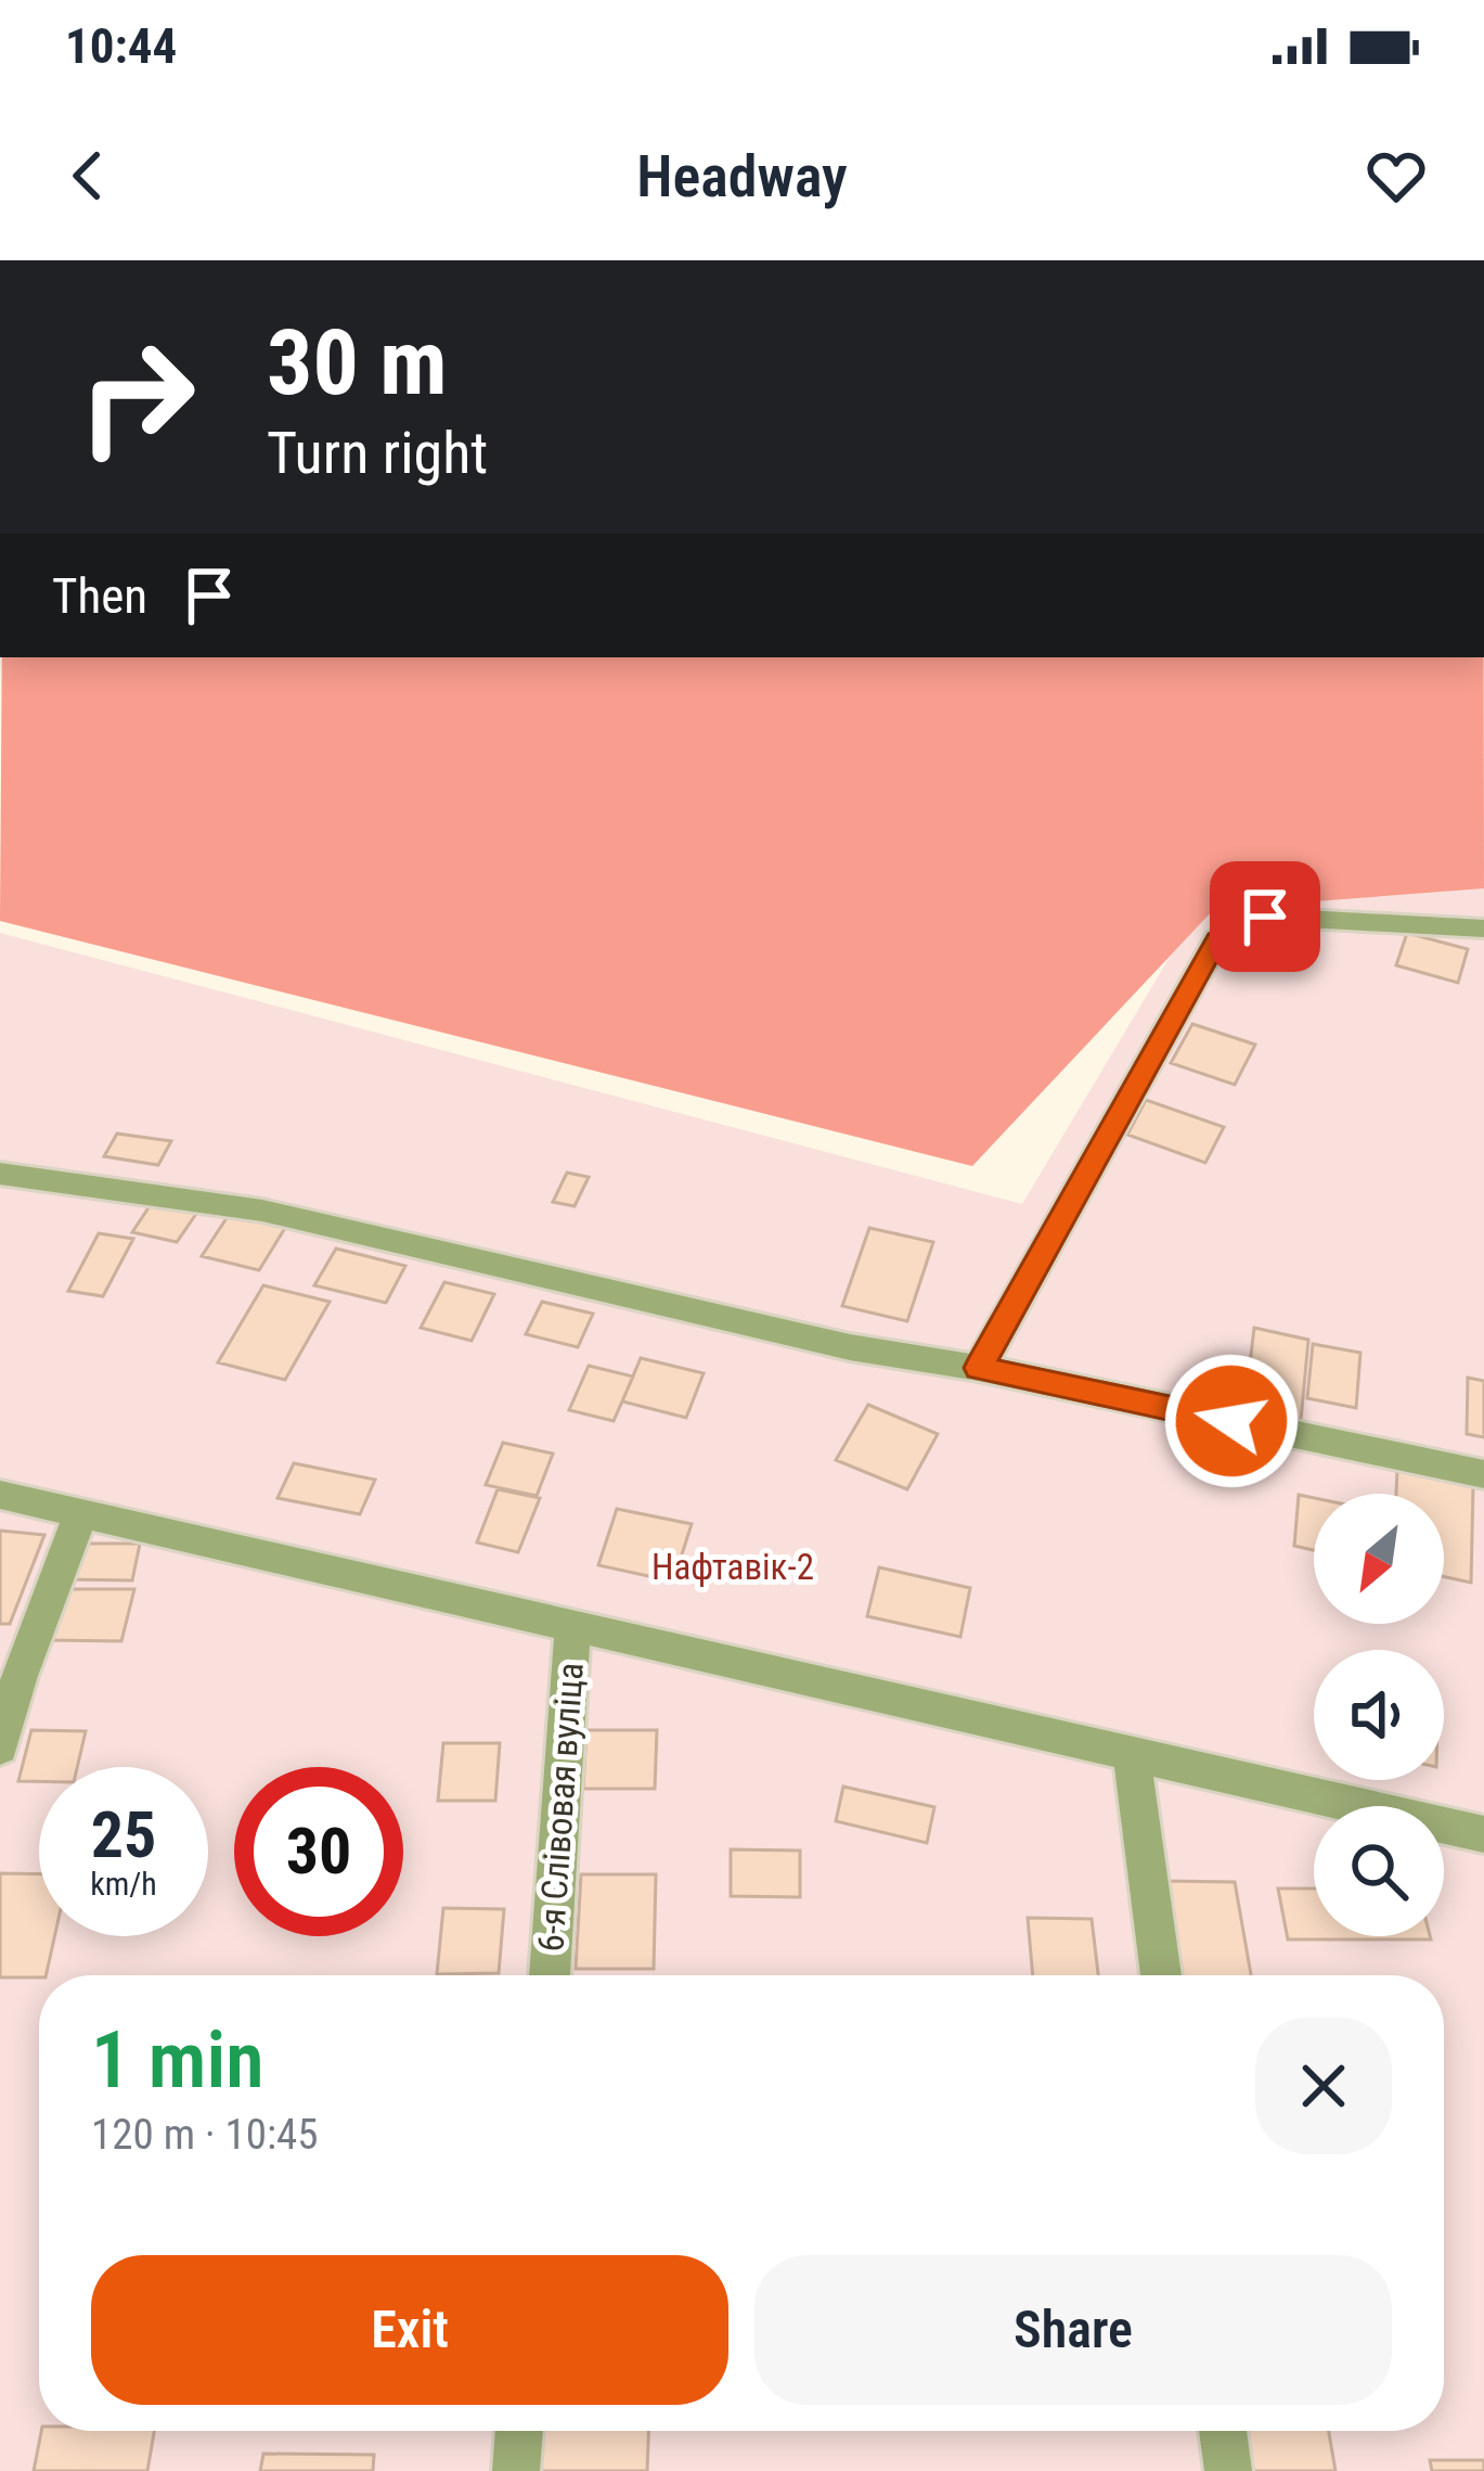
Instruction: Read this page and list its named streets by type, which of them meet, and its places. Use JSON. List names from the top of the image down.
{
  "streets": {
    "street": ["6-я Слівовая вуліца"]
  },
  "parks": ["Нафтавік-2"],
  "north": "bottom left",
  "page": {
    "status": "10:44",
    "header": "Headway",
    "turn": ["30 m", "Turn right"],
    "then": "Then",
    "speed": "25 km/h",
    "limit": "30",
    "heading": ["1 min", "120 m · 10:45"],
    "buttons": ["Exit", "Share"]
  }
}
